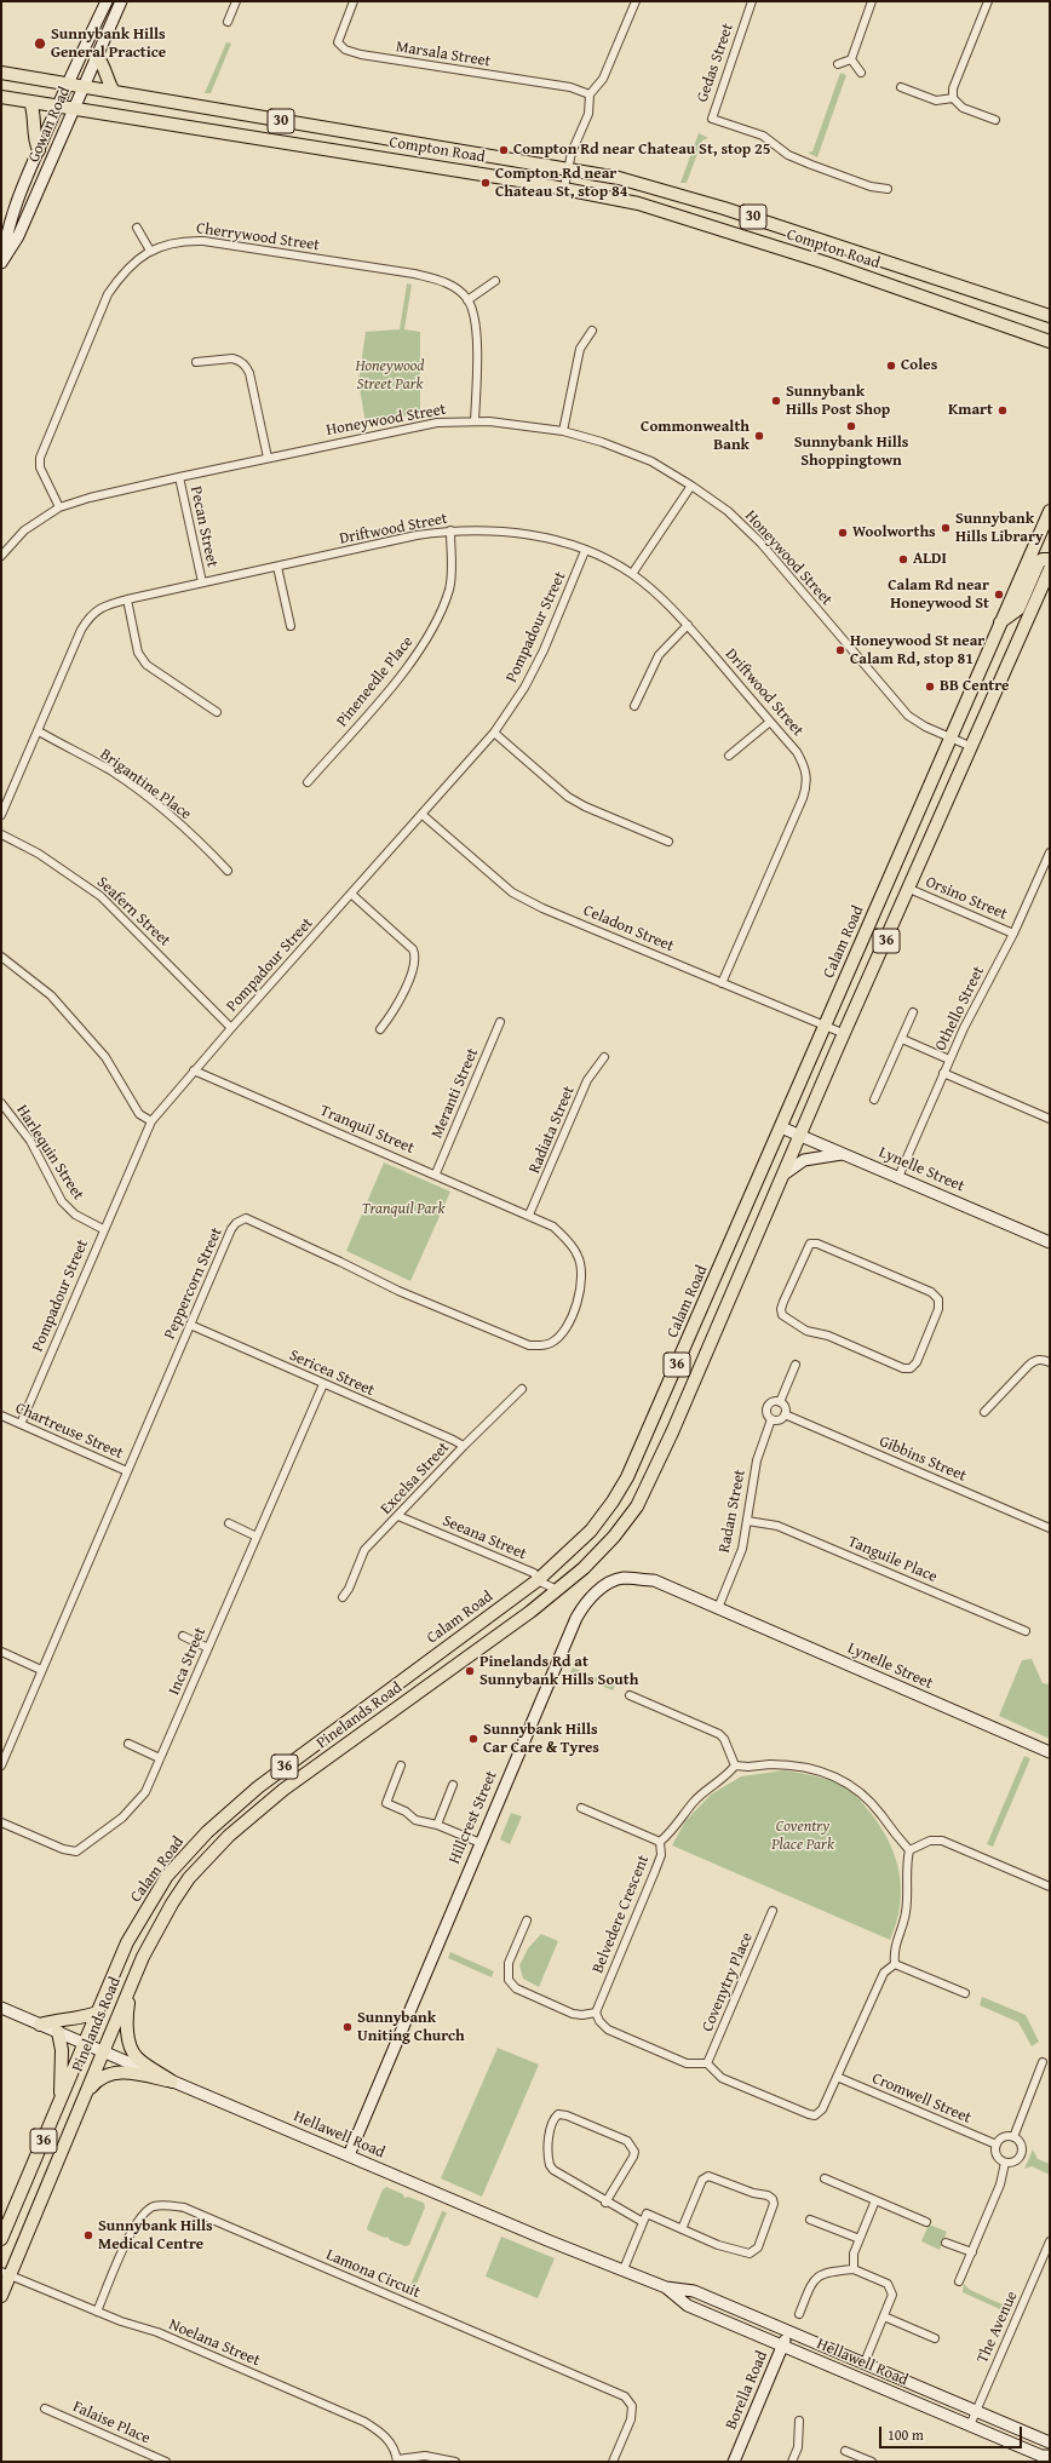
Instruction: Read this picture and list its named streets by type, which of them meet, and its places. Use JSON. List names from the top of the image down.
{
  "streets": {
    "main road": [
      "30",
      "Compton Road",
      "36",
      "Calam Road",
      "Pinelands Road"
    ],
    "street": [
      "Marsala Street",
      "Gedas Street",
      "Gowan Road",
      "Cherrywood Street",
      "Honeywood Street",
      "Pecan Street",
      "Driftwood Street",
      "Pompadour Street",
      "Pineneedle Place",
      "Brigantine Place",
      "Orsino Street",
      "Seafern Street",
      "Celadon Street",
      "Othello Street",
      "Meranti Street",
      "Tranquil Street",
      "Radiata Street",
      "Harlequin Street",
      "Lynelle Street",
      "Peppercorn Street",
      "Sericea Street",
      "Chartreuse Street",
      "Gibbins Street",
      "Excelsa Street",
      "Radan Street",
      "Seeana Street",
      "Tanguile Place",
      "Inca Street",
      "Hillcrest Street",
      "Belvedere Crescent",
      "Covenytry Place",
      "Cromwell Street",
      "Hellawell Road",
      "Lamona Circuit",
      "The Avenue",
      "Noelana Street",
      "Borella Road",
      "Falaise Place"
    ]
  },
  "crossings": [
    ["Gowan Road", "Compton Road"],
    ["Cherrywood Street", "Honeywood Street"],
    ["Honeywood Street", "Pecan Street"],
    ["Honeywood Street", "36"],
    ["Honeywood Street", "Calam Road"],
    ["Pecan Street", "Driftwood Street"],
    ["Driftwood Street", "Pompadour Street"],
    ["Driftwood Street", "Pineneedle Place"],
    ["Driftwood Street", "Brigantine Place"],
    ["Driftwood Street", "Celadon Street"],
    ["Pompadour Street", "Seafern Street"],
    ["Pompadour Street", "Celadon Street"],
    ["Pompadour Street", "Tranquil Street"],
    ["Pompadour Street", "Harlequin Street"],
    ["Pompadour Street", "Chartreuse Street"],
    ["Orsino Street", "36"],
    ["Orsino Street", "Othello Street"],
    ["Celadon Street", "36"],
    ["Celadon Street", "Calam Road"],
    ["36", "Lynelle Street"],
    ["36", "Pinelands Road"],
    ["Calam Road", "Lynelle Street"],
    ["Calam Road", "Seeana Street"],
    ["Calam Road", "Pinelands Road"],
    ["Calam Road", "Hellawell Road"],
    ["Othello Street", "Lynelle Street"],
    ["Meranti Street", "Tranquil Street"],
    ["Tranquil Street", "Radiata Street"],
    ["Tranquil Street", "Peppercorn Street"],
    ["Radiata Street", "Peppercorn Street"],
    ["Lynelle Street", "Radan Street"],
    ["Lynelle Street", "Hillcrest Street"],
    ["Peppercorn Street", "Sericea Street"],
    ["Peppercorn Street", "Chartreuse Street"],
    ["Sericea Street", "Excelsa Street"],
    ["Sericea Street", "Inca Street"],
    ["Gibbins Street", "Radan Street"],
    ["Excelsa Street", "Seeana Street"],
    ["Radan Street", "Tanguile Place"],
    ["Radan Street", "Hillcrest Street"],
    ["Seeana Street", "Pinelands Road"],
    ["Pinelands Road", "Hellawell Road"],
    ["Pinelands Road", "Noelana Street"],
    ["Hillcrest Street", "Hellawell Road"],
    ["Hellawell Road", "The Avenue"],
    ["Hellawell Road", "Borella Road"],
    ["Lamona Circuit", "Noelana Street"]
  ],
  "parks": ["Honeywood Street Park", "Tranquil Park", "Coventry Place Park"],
  "places": [
    "Sunnybank Hills General Practice",
    "Compton Rd near Chateau St, stop 25",
    "Compton Rd near Chateau St, stop 84",
    "Coles",
    "Sunnybank Hills Post Shop",
    "Kmart",
    "Sunnybank Hills Shoppingtown",
    "Commonwealth Bank",
    "Sunnybank Hills Library",
    "Woolworths",
    "ALDI",
    "Calam Rd near Honeywood St",
    "Honeywood St near Calam Rd, stop 81",
    "BB Centre",
    "Pinelands Rd at Sunnybank Hills South",
    "Sunnybank Hills Car Care & Tyres",
    "Sunnybank Uniting Church",
    "Sunnybank Hills Medical Centre"
  ],
  "scale_bar": "100 m"
}
